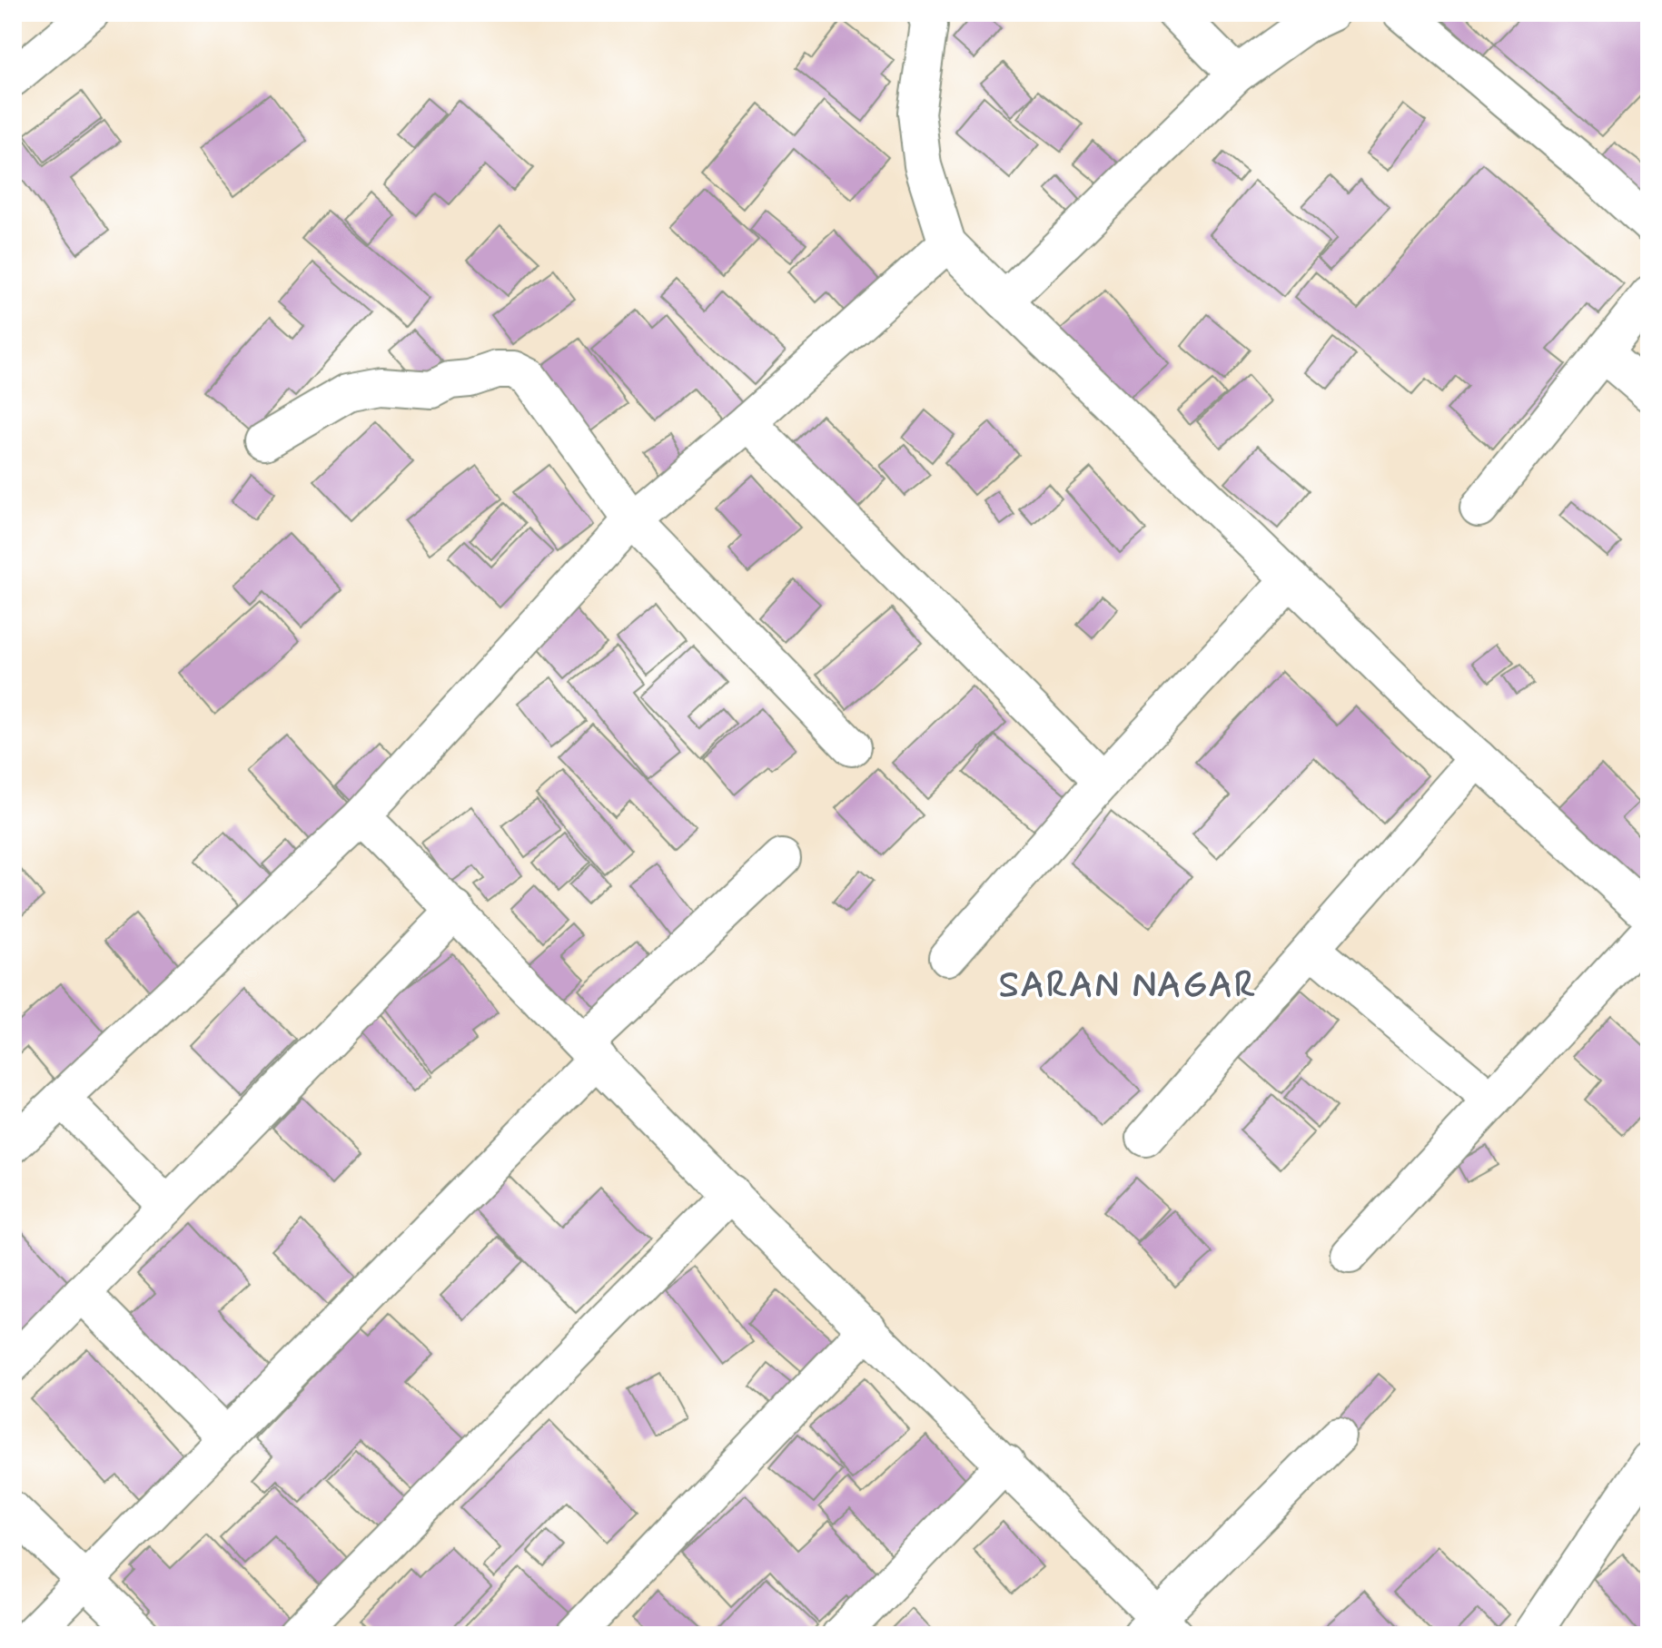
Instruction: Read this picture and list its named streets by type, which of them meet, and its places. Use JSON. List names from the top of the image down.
{
  "districts": ["SARAN NAGAR"]
}
